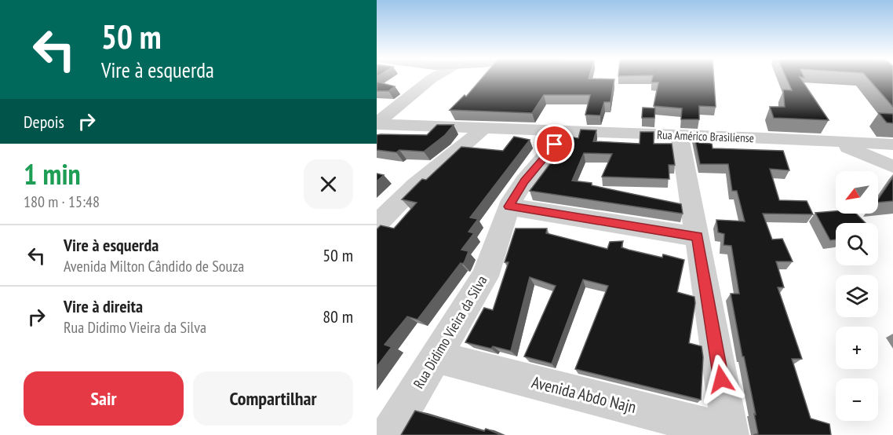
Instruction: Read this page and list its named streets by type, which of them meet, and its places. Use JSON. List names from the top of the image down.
{
  "streets": {
    "street": ["Rua Américo Brasiliense", "Rua Didimo Vieira da Silva", "Avenida Abdo Najn"]
  },
  "crossings": [
    ["Rua Américo Brasiliense", "Rua Didimo Vieira da Silva"],
    ["Rua Didimo Vieira da Silva", "Avenida Abdo Najn"]
  ],
  "north": "bottom left",
  "page": {
    "turn": ["50 m", "Vire à esquerda"],
    "then": "Depois",
    "heading": ["1 min", "180 m · 15:48"],
    "map_buttons": ["+", "−"],
    "list": [
      {
        "name": "Vire à esquerda",
        "note": "Avenida Milton Cândido de Souza",
        "value": "50 m"
      },
      {
        "name": "Vire à direita",
        "note": "Rua Didimo Vieira da Silva",
        "value": "80 m"
      }
    ],
    "buttons": ["Sair", "Compartilhar"]
  }
}
